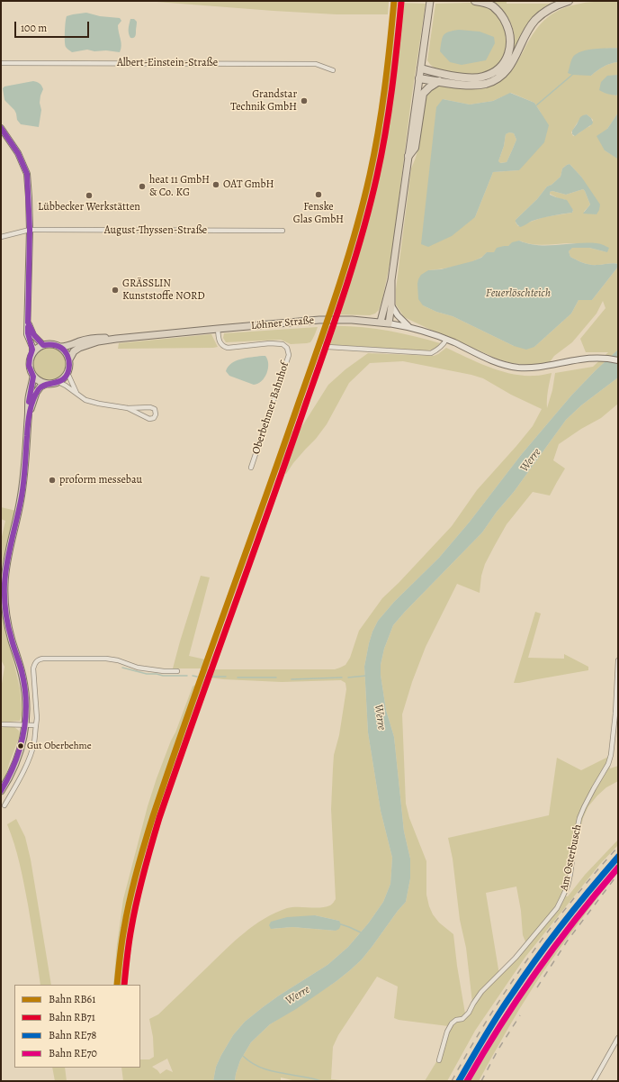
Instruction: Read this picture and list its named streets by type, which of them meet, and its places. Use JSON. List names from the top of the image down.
{
  "streets": {
    "main road": ["Löhner Straße"],
    "street": [
      "Albert-Einstein-Straße",
      "August-Thyssen-Straße",
      "Oberbehmer Bahnhof",
      "Am Osterbusch"
    ]
  },
  "crossings": [
    ["Löhner Straße", "Oberbehmer Bahnhof"]
  ],
  "water": ["Feuerlöschteich", "Werre"],
  "places": [
    "Grandstar Technik GmbH",
    "OAT GmbH",
    "heat 11 GmbH & Co. KG",
    "Fenske Glas GmbH",
    "Lübbecker Werkstätten",
    "GRÄSSLIN Kunststoffe NORD",
    "proform messebau",
    "Gut Oberbehme"
  ],
  "lines": [
    "rail line RB61",
    "rail line RB71",
    "rail line RE78",
    "rail line RE70"
  ],
  "legend": [
    "Bahn RB61",
    "Bahn RB71",
    "Bahn RE78",
    "Bahn RE70"
  ],
  "scale_bar": "100 m"
}
